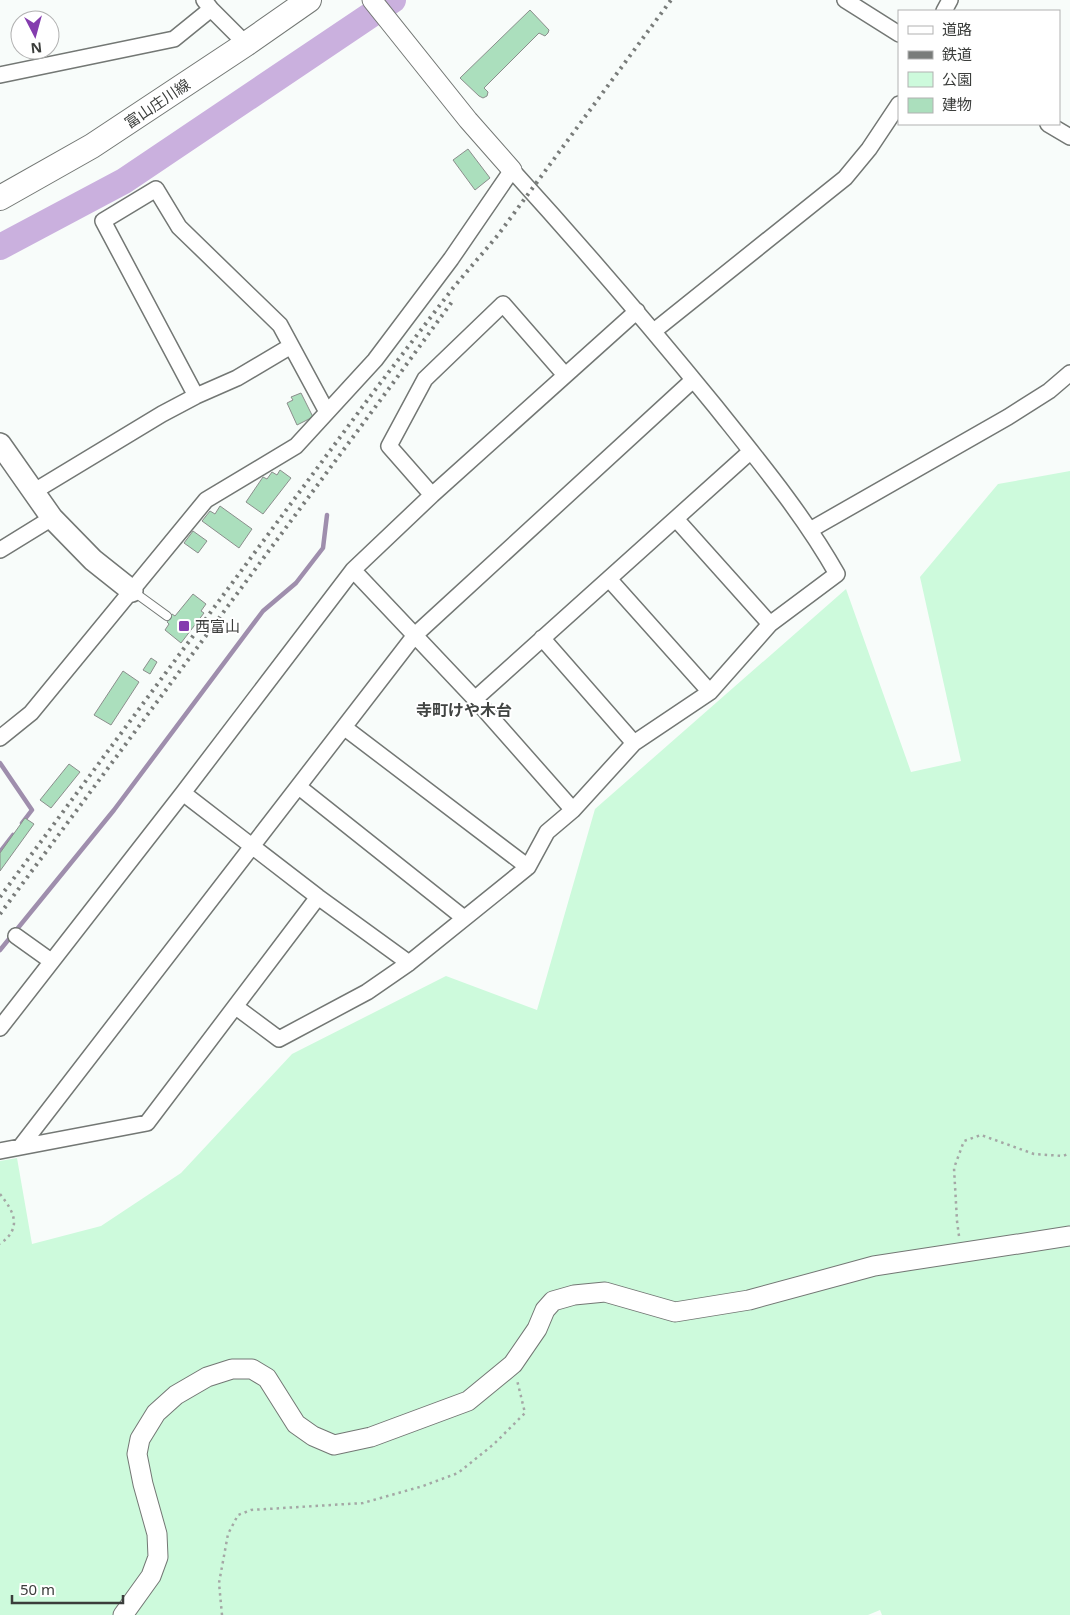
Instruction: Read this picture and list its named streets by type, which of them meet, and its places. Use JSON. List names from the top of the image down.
{
  "streets": {
    "main road": ["富山庄川線"]
  },
  "districts": ["寺町けや木台"],
  "places": {
    "transit": ["西富山"]
  },
  "legend": [
    "道路",
    "鉄道",
    "公園",
    "建物"
  ],
  "scale_bar": "50 m",
  "north": "bottom"
}
